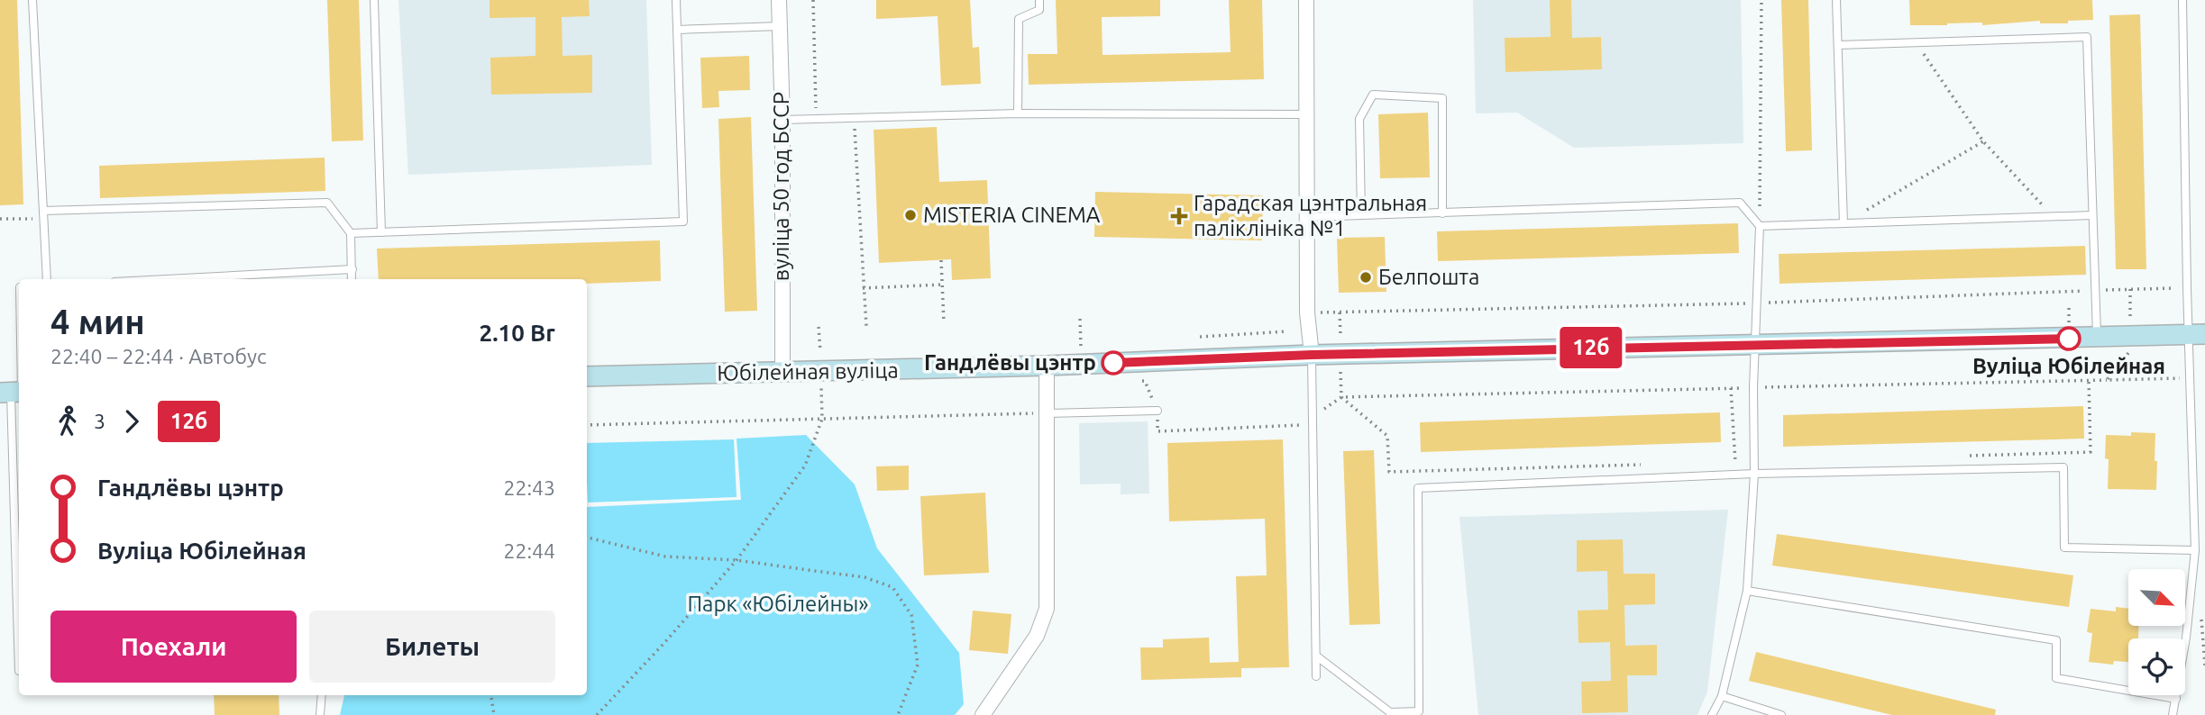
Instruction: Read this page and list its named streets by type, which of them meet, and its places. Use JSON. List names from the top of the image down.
{
  "streets": {
    "main road": ["Юбілейная вуліца"],
    "street": ["вуліца 50 год БССР"]
  },
  "crossings": [
    ["вуліца 50 год БССР", "Юбілейная вуліца"]
  ],
  "parks": ["Парк «Юбілейны»"],
  "places": {
    "other": [
      "MISTERIA CINEMA",
      "Белпошта",
      "Вуліца Юбілейная",
      "Гандлёвы цэнтр"
    ],
    "health": ["Гарадская цэнтральная паліклініка №1"]
  },
  "lines": ["bus line 12б"],
  "north": "bottom right",
  "page": {
    "on_map": "12б",
    "heading": ["4 мин", "22:40 – 22:44 · Автобус", "2.10 Br"],
    "legs": ["3", "12б"],
    "list": [
      {
        "name": "Гандлёвы цэнтр",
        "value": "22:43"
      },
      {
        "name": "Вуліца Юбілейная",
        "value": "22:44"
      }
    ],
    "buttons": ["Поехали", "Билеты"]
  }
}
